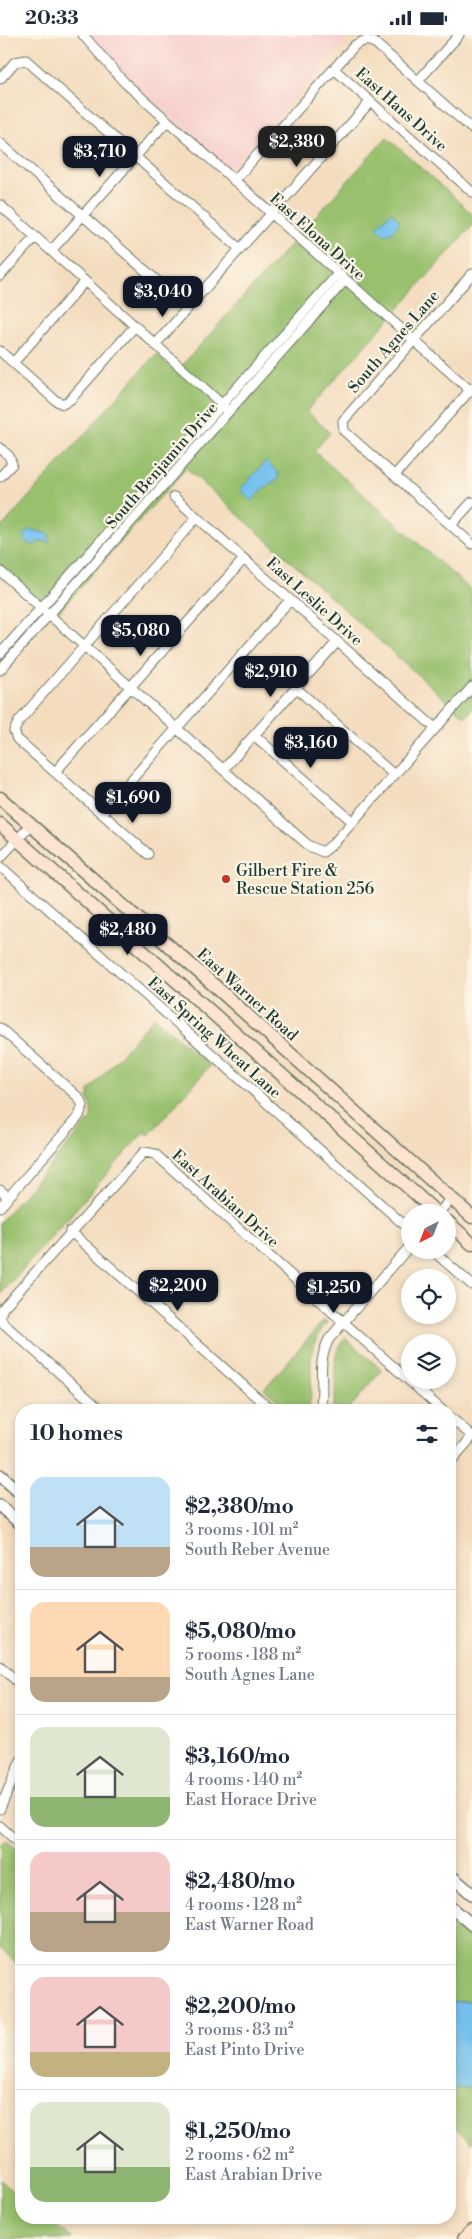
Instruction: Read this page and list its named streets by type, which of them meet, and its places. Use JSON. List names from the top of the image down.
{
  "streets": {
    "main road": ["East Warner Road"],
    "street": [
      "East Hans Drive",
      "East Elona Drive",
      "South Agnes Lane",
      "South Benjamin Drive",
      "East Leslie Drive",
      "East Spring Wheat Lane",
      "East Arabian Drive"
    ]
  },
  "crossings": [
    ["East Elona Drive", "South Agnes Lane"],
    ["East Elona Drive", "South Benjamin Drive"]
  ],
  "places": ["Gilbert Fire & Rescue Station 256"],
  "north": "bottom left",
  "page": {
    "status": "20:33",
    "price": [
      "$2,380",
      "$3,710",
      "$3,040",
      "$5,080",
      "$2,910",
      "$3,160",
      "$1,690",
      "$2,480",
      "$2,200",
      "$1,250"
    ],
    "heading": "10 homes",
    "list": [
      {
        "name": "$2,380/mo",
        "note": "3 rooms · 101 m² · South Reber Avenue"
      },
      {
        "name": "$5,080/mo",
        "note": "5 rooms · 188 m² · South Agnes Lane"
      },
      {
        "name": "$3,160/mo",
        "note": "4 rooms · 140 m² · East Horace Drive"
      },
      {
        "name": "$2,480/mo",
        "note": "4 rooms · 128 m² · East Warner Road"
      },
      {
        "name": "$2,200/mo",
        "note": "3 rooms · 83 m² · East Pinto Drive"
      },
      {
        "name": "$1,250/mo",
        "note": "2 rooms · 62 m² · East Arabian Drive"
      }
    ]
  }
}
